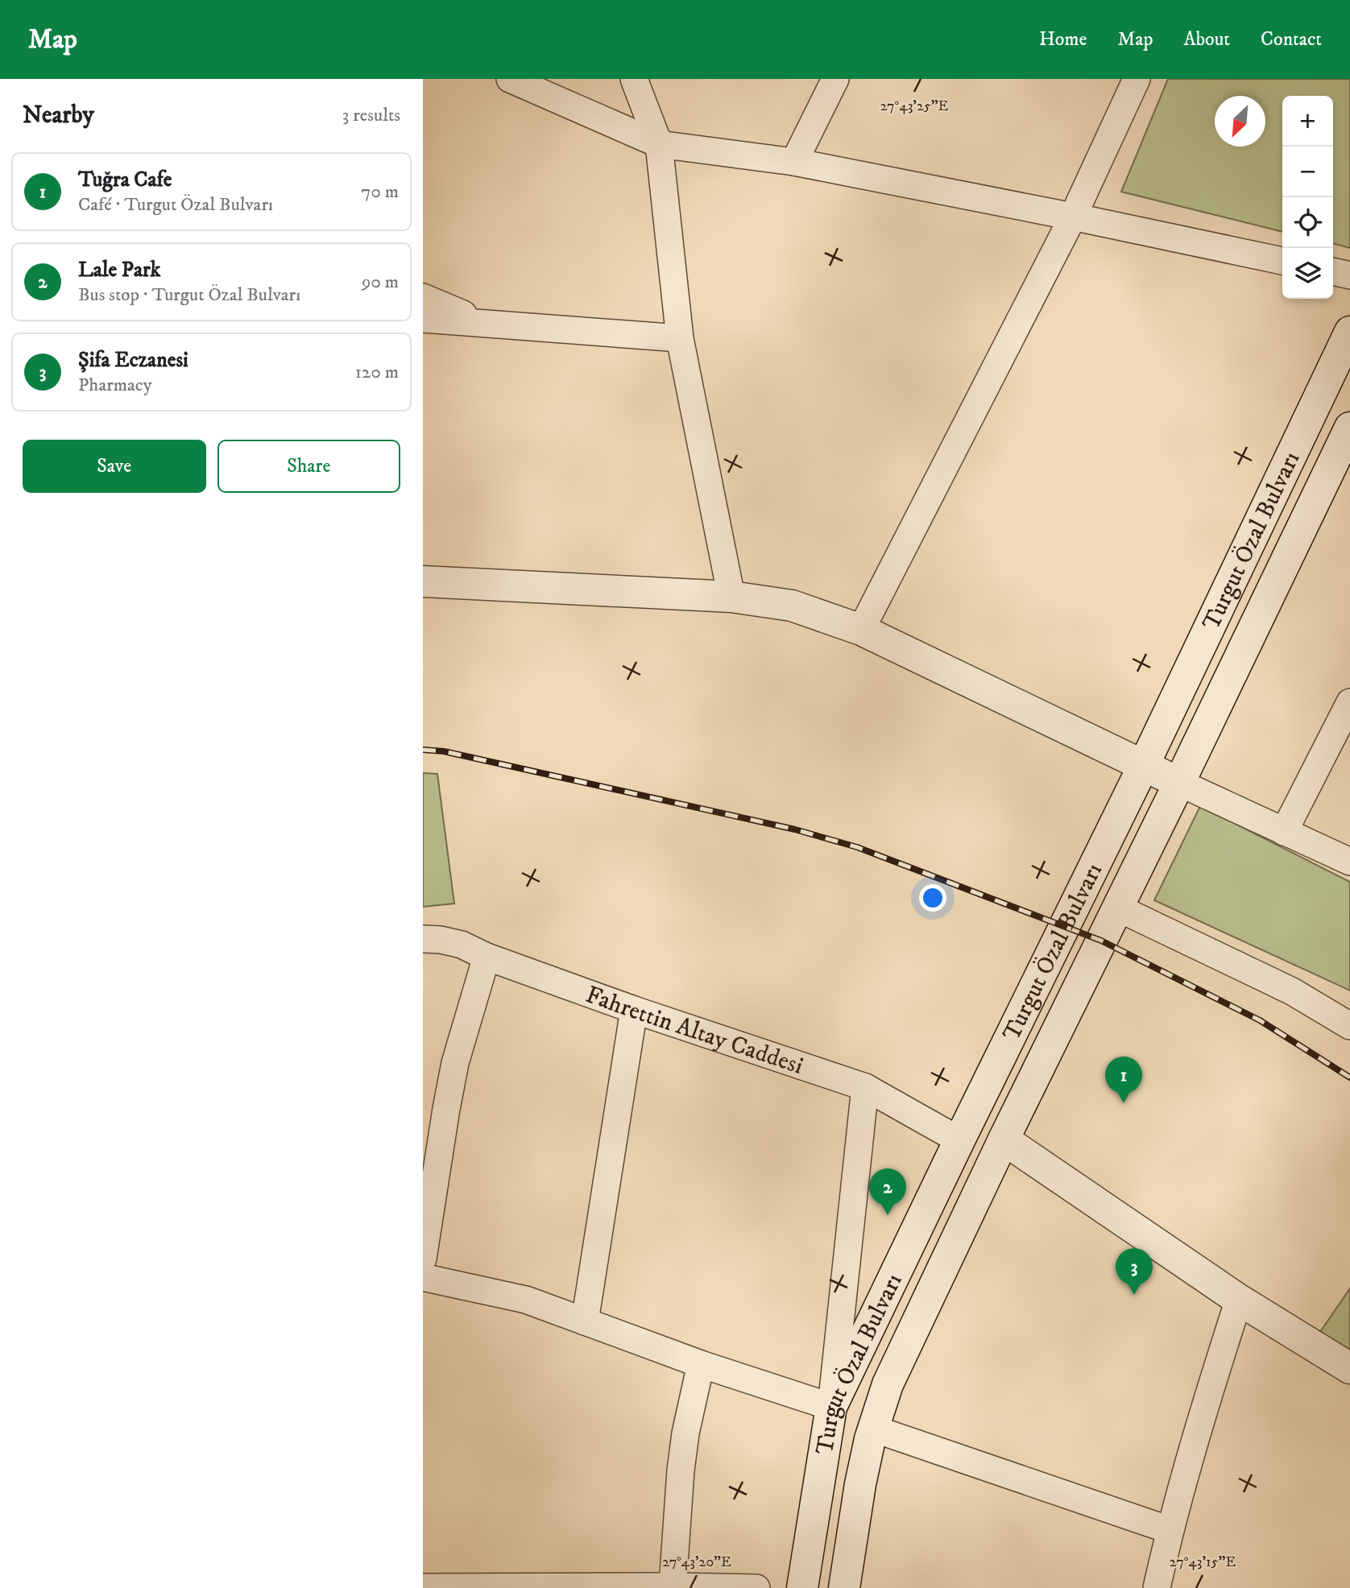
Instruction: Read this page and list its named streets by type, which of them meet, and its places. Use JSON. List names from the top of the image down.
{
  "streets": {
    "main road": ["Turgut Özal Bulvarı"],
    "street": ["Fahrettin Altay Caddesi"]
  },
  "crossings": [
    ["Turgut Özal Bulvarı", "Fahrettin Altay Caddesi"]
  ],
  "north": "bottom left",
  "page": {
    "header": "Map",
    "nav": [
      "Home",
      "Map",
      "About",
      "Contact"
    ],
    "heading": ["Nearby", "3 results"],
    "map_buttons": ["+", "−"],
    "list": [
      {
        "mark": "1",
        "name": "Tuğra Cafe",
        "note": "Café · Turgut Özal Bulvarı",
        "value": "70 m"
      },
      {
        "mark": "2",
        "name": "Lale Park",
        "note": "Bus stop · Turgut Özal Bulvarı",
        "value": "90 m"
      },
      {
        "mark": "3",
        "name": "Şifa Eczanesi",
        "note": "Pharmacy",
        "value": "120 m"
      }
    ],
    "buttons": ["Save", "Share"],
    "pins": ["1", "2", "3"]
  },
  "coordinates": ["27°43'25\"E", "27°43'20\"E", "27°43'15\"E"]
}
